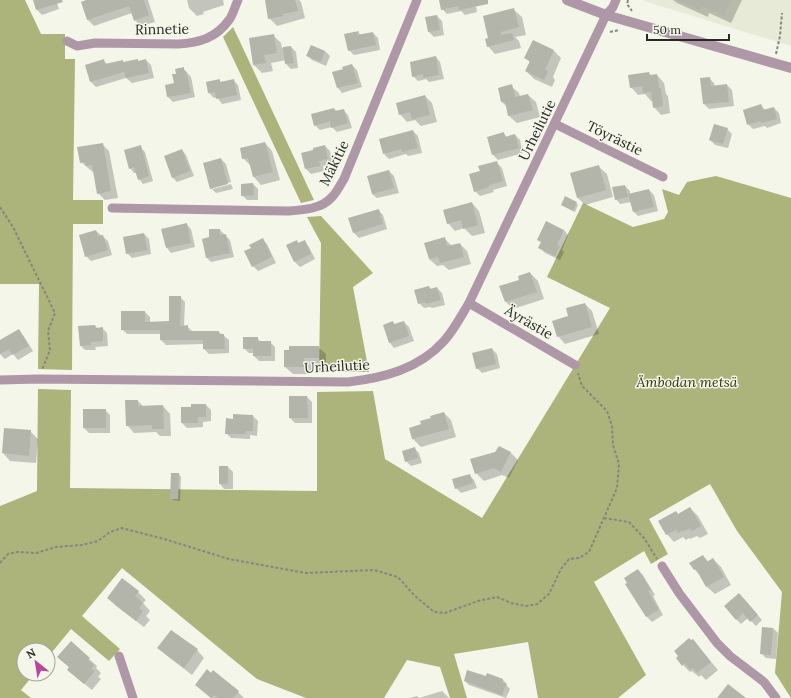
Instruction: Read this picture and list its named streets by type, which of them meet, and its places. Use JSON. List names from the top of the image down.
{
  "streets": {
    "street": [
      "Rinnetie",
      "Urheilutie",
      "Töyrästie",
      "Mäkitie",
      "Äyrästie"
    ]
  },
  "crossings": [
    ["Urheilutie", "Töyrästie"],
    ["Urheilutie", "Äyrästie"]
  ],
  "parks": ["Ämbodan metsä"],
  "scale_bar": "50 m",
  "north": "top left"
}
